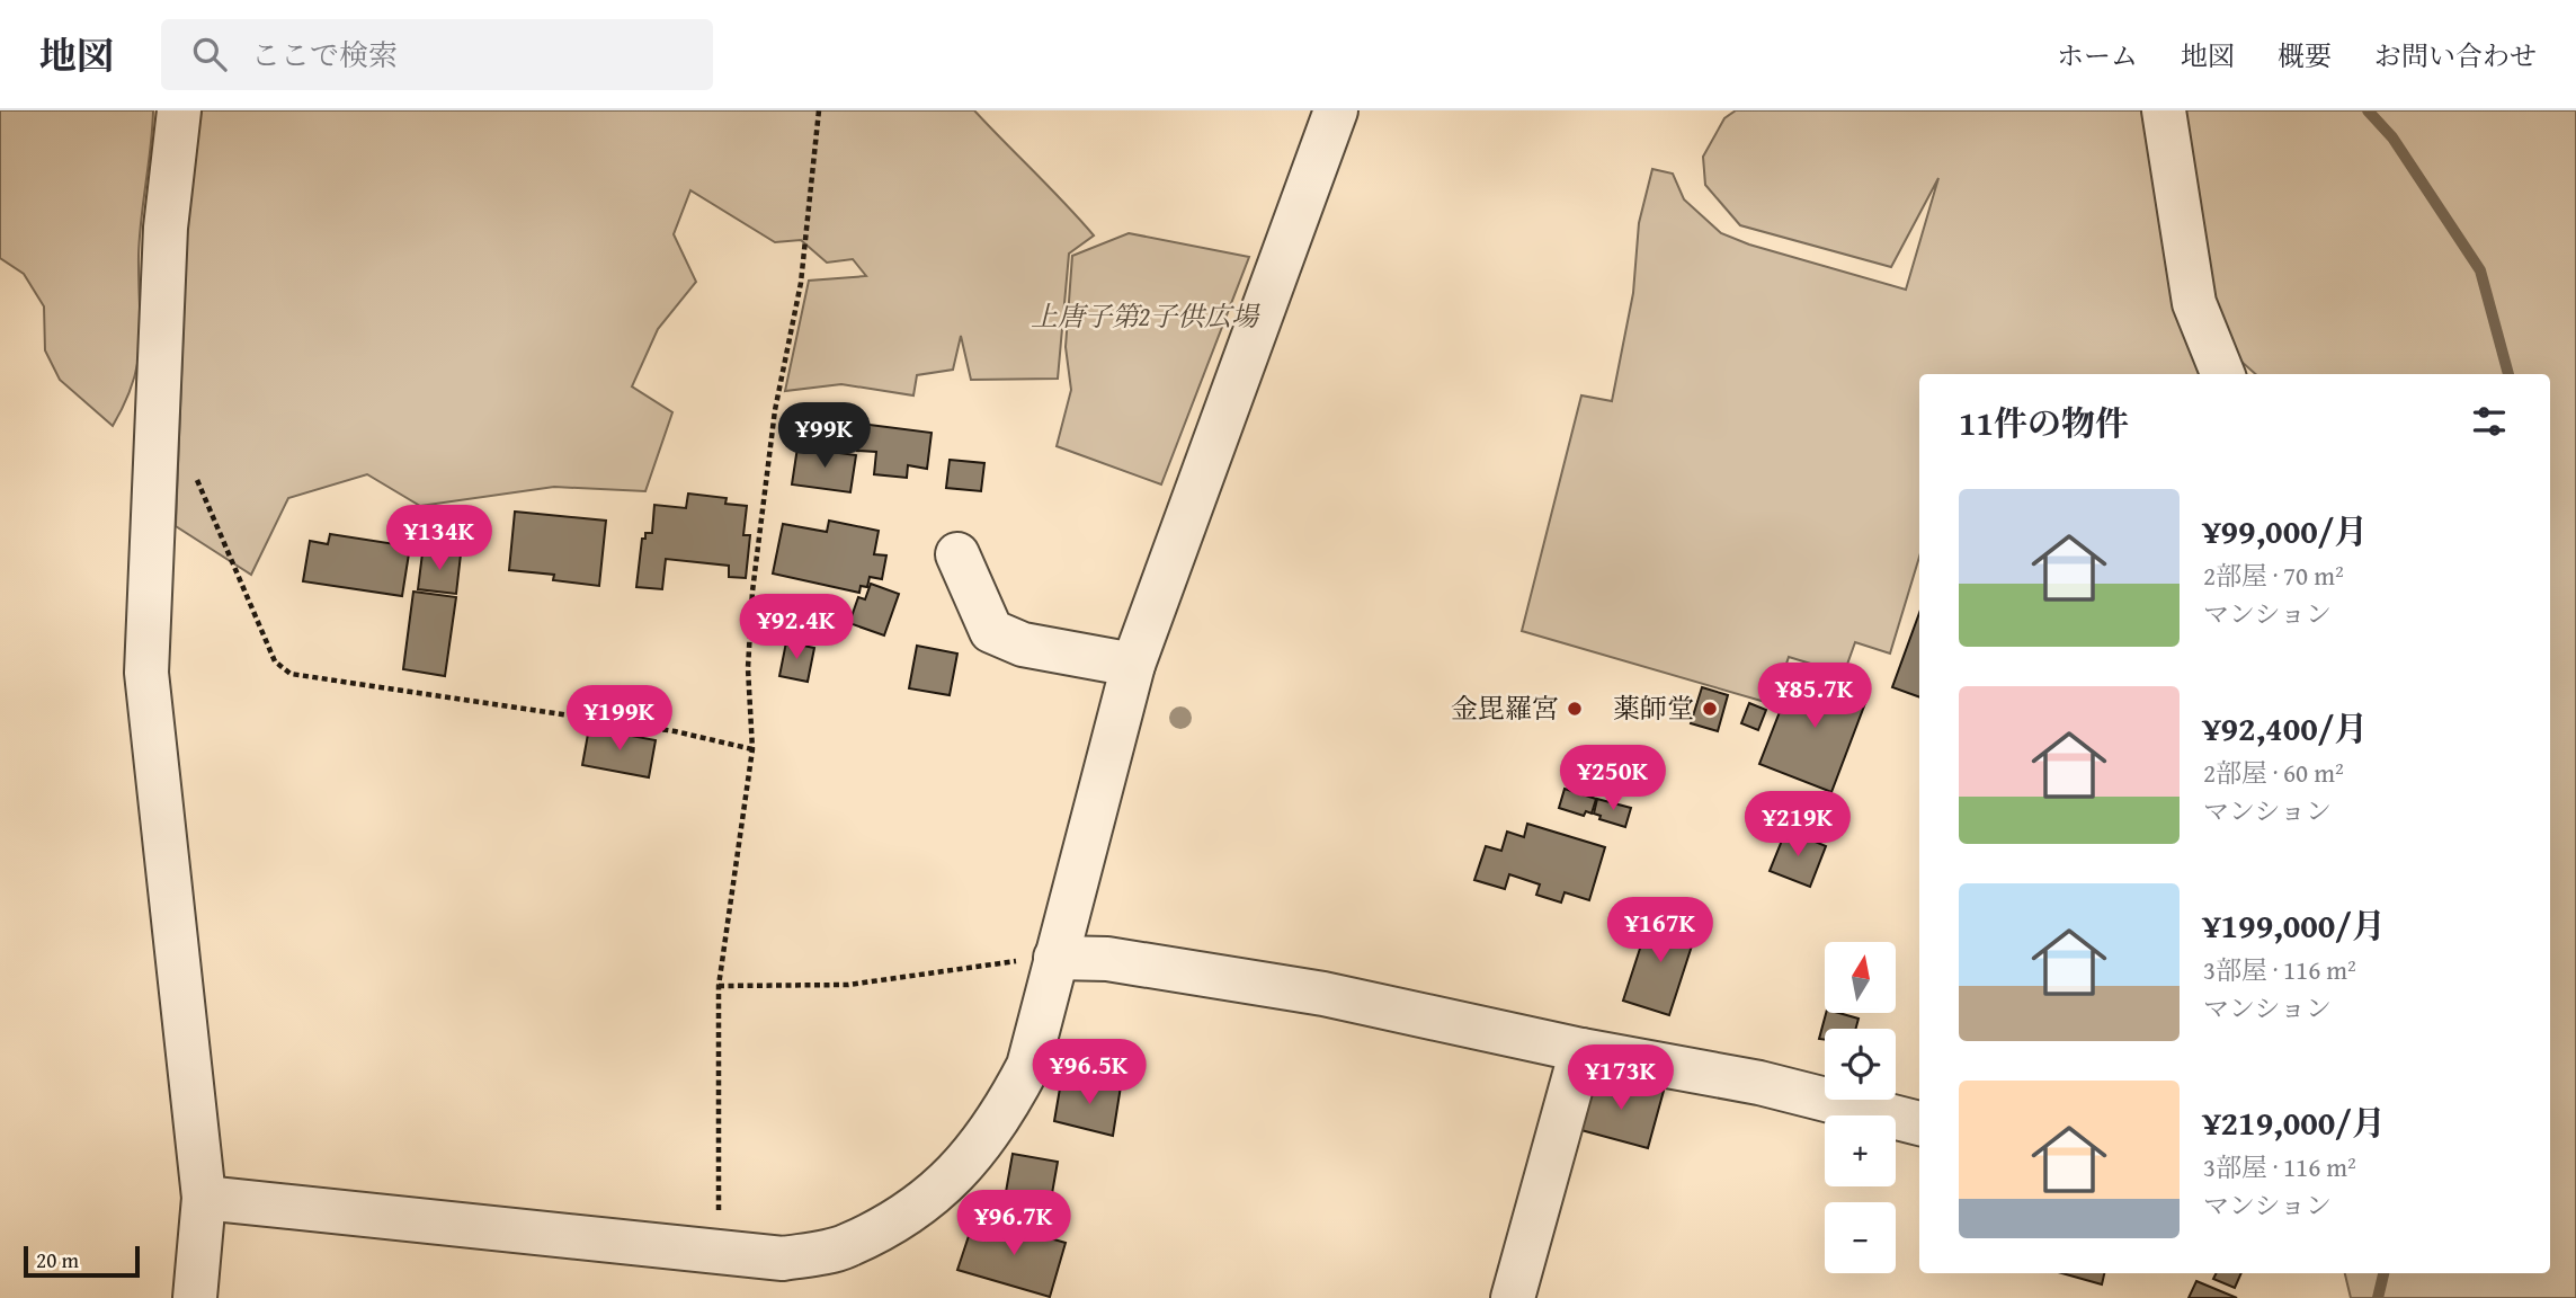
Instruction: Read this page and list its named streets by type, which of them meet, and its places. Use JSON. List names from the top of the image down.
{
  "parks": ["上唐子第2子供広場"],
  "places": ["金毘羅宮", "薬師堂"],
  "scale_bar": "20 m",
  "north": "top",
  "page": {
    "header": "地図",
    "search": "ここで検索",
    "nav": [
      "ホーム",
      "地図",
      "概要",
      "お問い合わせ"
    ],
    "heading": "11件の物件",
    "price": [
      "¥99K",
      "¥134K",
      "¥92.4K",
      "¥85.7K",
      "¥199K",
      "¥250K",
      "¥219K",
      "¥167K",
      "¥96.5K",
      "¥173K",
      "¥96.7K"
    ],
    "list": [
      {
        "name": "¥99,000/月",
        "note": "2部屋 · 70 m² · マンション"
      },
      {
        "name": "¥92,400/月",
        "note": "2部屋 · 60 m² · マンション"
      },
      {
        "name": "¥199,000/月",
        "note": "3部屋 · 116 m² · マンション"
      },
      {
        "name": "¥219,000/月",
        "note": "3部屋 · 116 m² · マンション"
      }
    ],
    "map_buttons": ["+", "−"],
    "scale": "20 m"
  }
}
